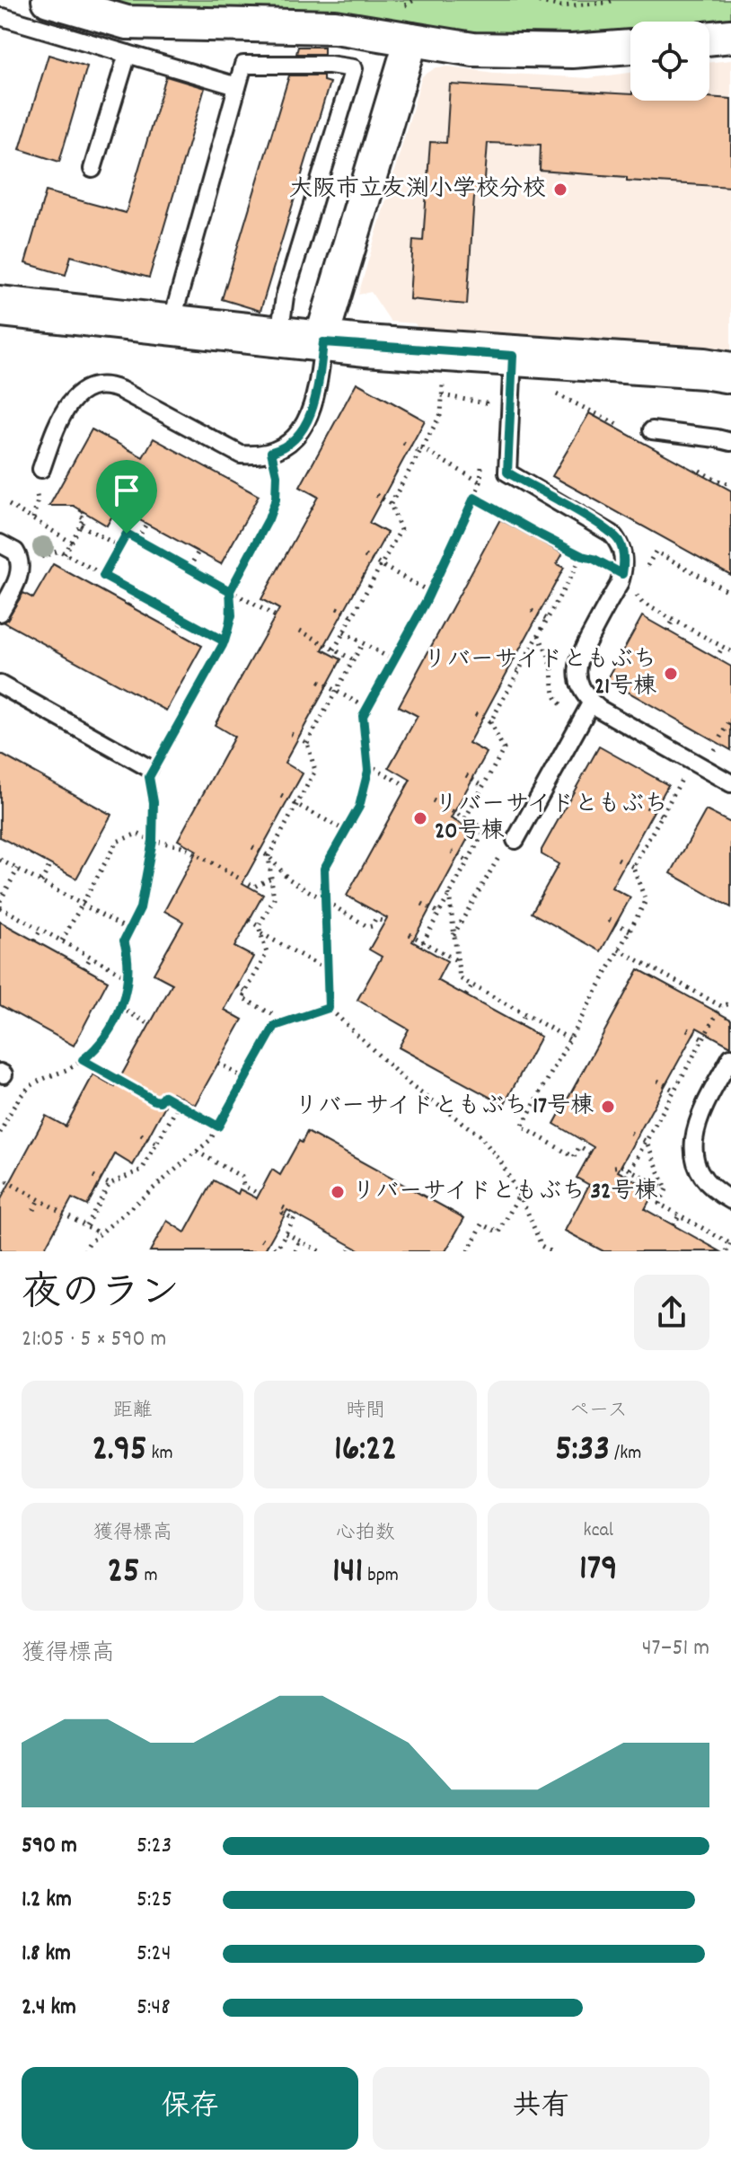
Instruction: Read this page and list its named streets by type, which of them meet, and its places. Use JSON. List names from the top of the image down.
{
  "places": [
    "大阪市立友渕小学校分校",
    "リバーサイドともぶち 21号棟",
    "リバーサイドともぶち 20号棟",
    "リバーサイドともぶち 17号棟",
    "リバーサイドともぶち 32号棟"
  ],
  "page": {
    "heading": ["夜のラン", "21:05 · 5 × 590 m"],
    "stats": [
      ["距離", "2.95 km"],
      ["時間", "16:22"],
      ["ペース", "5:33 /km"],
      ["獲得標高", "25 m"],
      ["心拍数", "141 bpm"],
      ["kcal", "179"]
    ],
    "chart": ["獲得標高", "47–51 m"],
    "list": [
      {
        "name": "590 m",
        "note": "5:23"
      },
      {
        "name": "1.2 km",
        "note": "5:25"
      },
      {
        "name": "1.8 km",
        "note": "5:24"
      },
      {
        "name": "2.4 km",
        "note": "5:48"
      }
    ],
    "buttons": ["保存", "共有"]
  }
}
